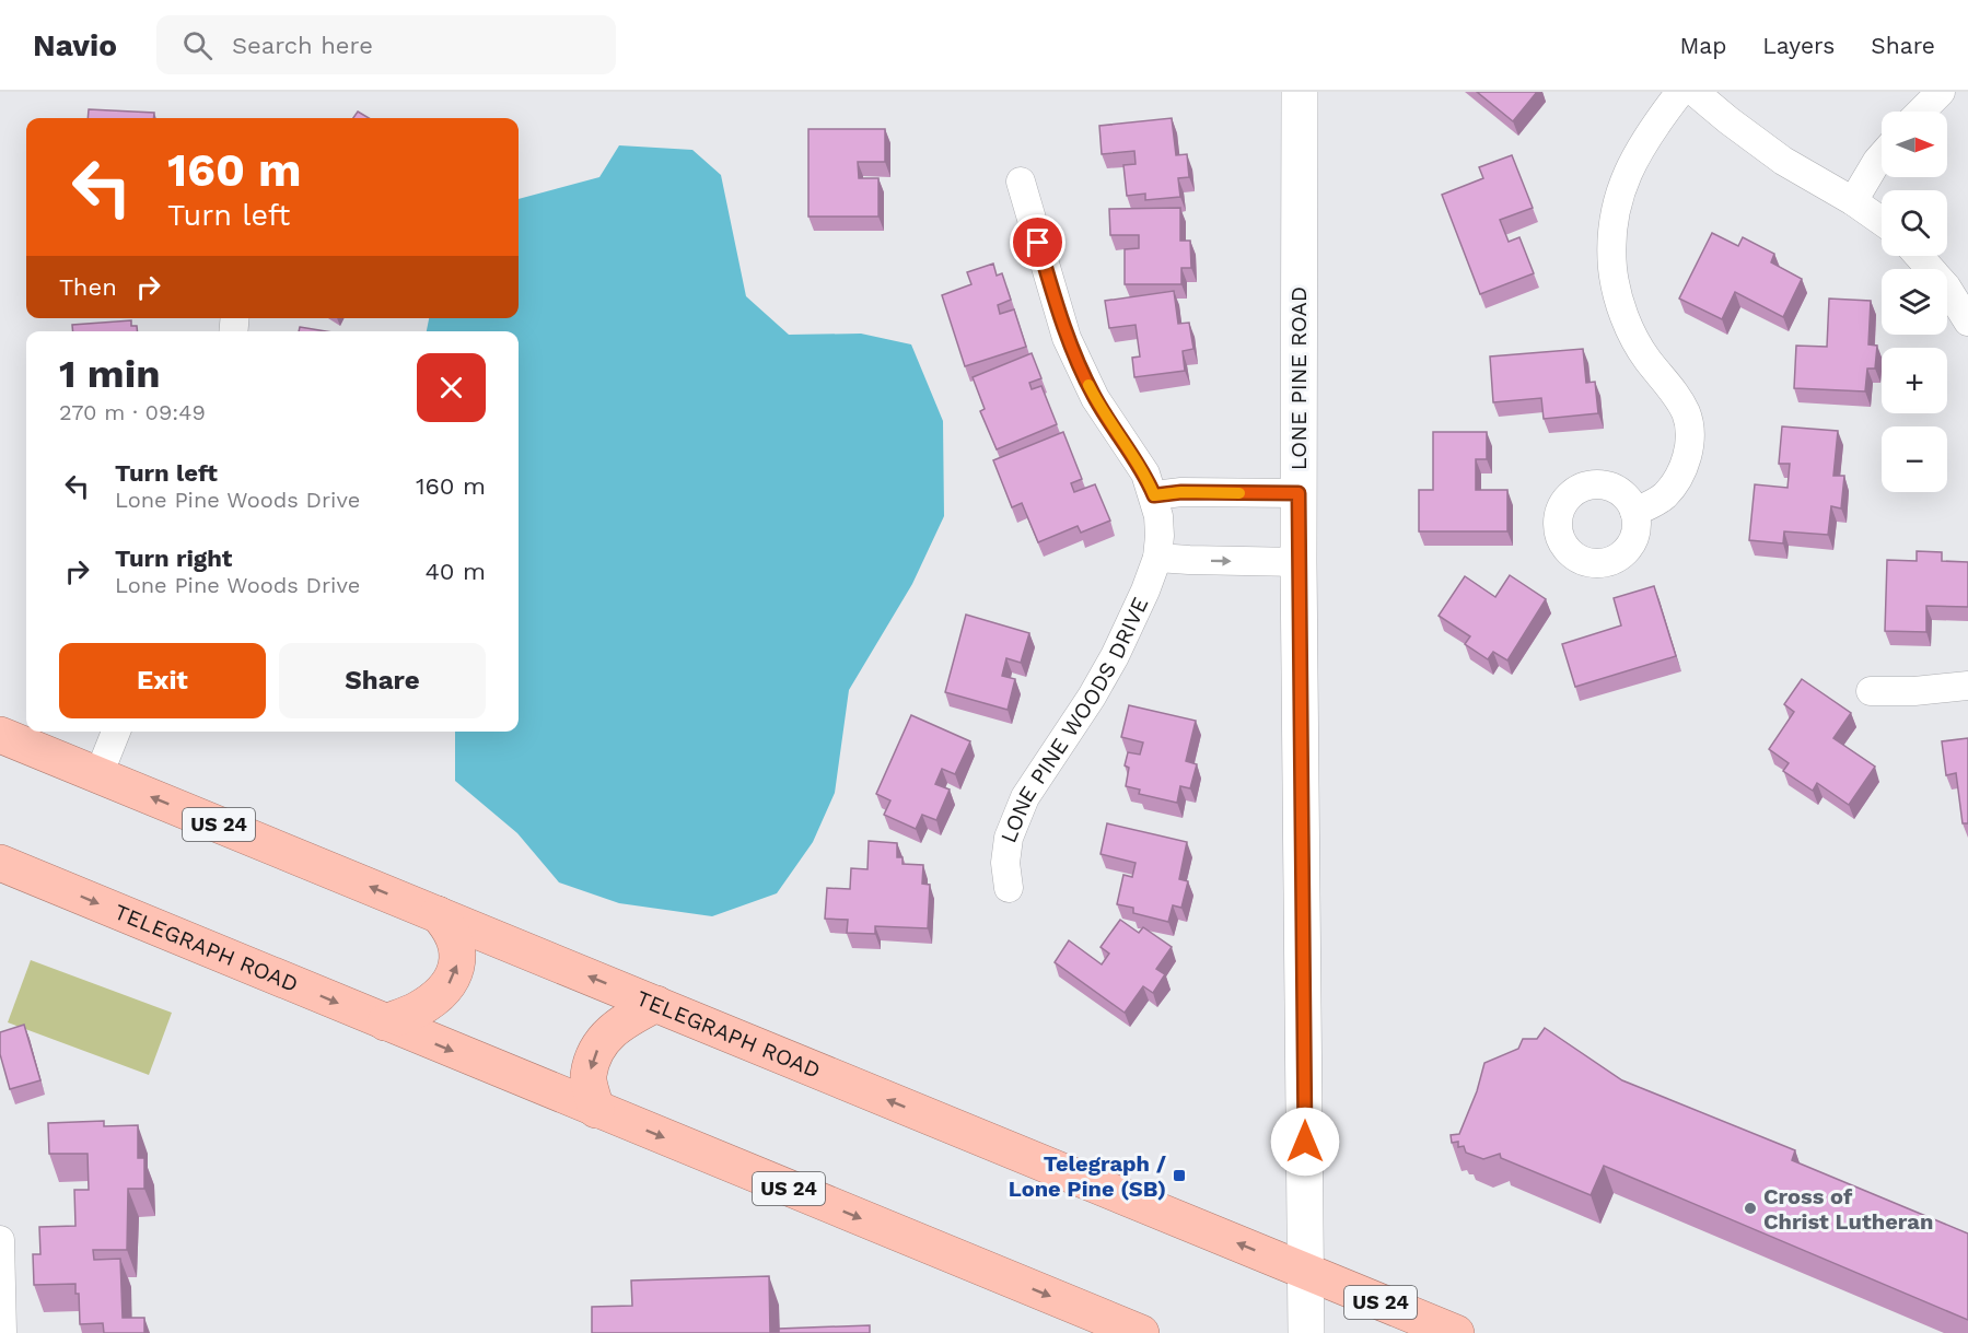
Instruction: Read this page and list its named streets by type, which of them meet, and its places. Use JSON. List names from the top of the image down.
{
  "streets": {
    "highway": ["US 24", "TELEGRAPH ROAD"],
    "street": ["LONE PINE ROAD", "LONE PINE WOODS DRIVE"]
  },
  "crossings": [
    ["LONE PINE ROAD", "TELEGRAPH ROAD"]
  ],
  "places": {
    "transit": ["Telegraph / Lone Pine (SB)"],
    "other": ["Cross of Christ Lutheran"]
  },
  "north": "right",
  "page": {
    "header": "Navio",
    "search": "Search here",
    "nav": ["Map", "Layers", "Share"],
    "map_buttons": ["+", "−"],
    "turn": ["160 m", "Turn left"],
    "then": "Then",
    "heading": ["1 min", "270 m · 09:49"],
    "list": [
      {
        "name": "Turn left",
        "note": "Lone Pine Woods Drive",
        "value": "160 m"
      },
      {
        "name": "Turn right",
        "note": "Lone Pine Woods Drive",
        "value": "40 m"
      }
    ],
    "buttons": ["Exit", "Share"]
  }
}
